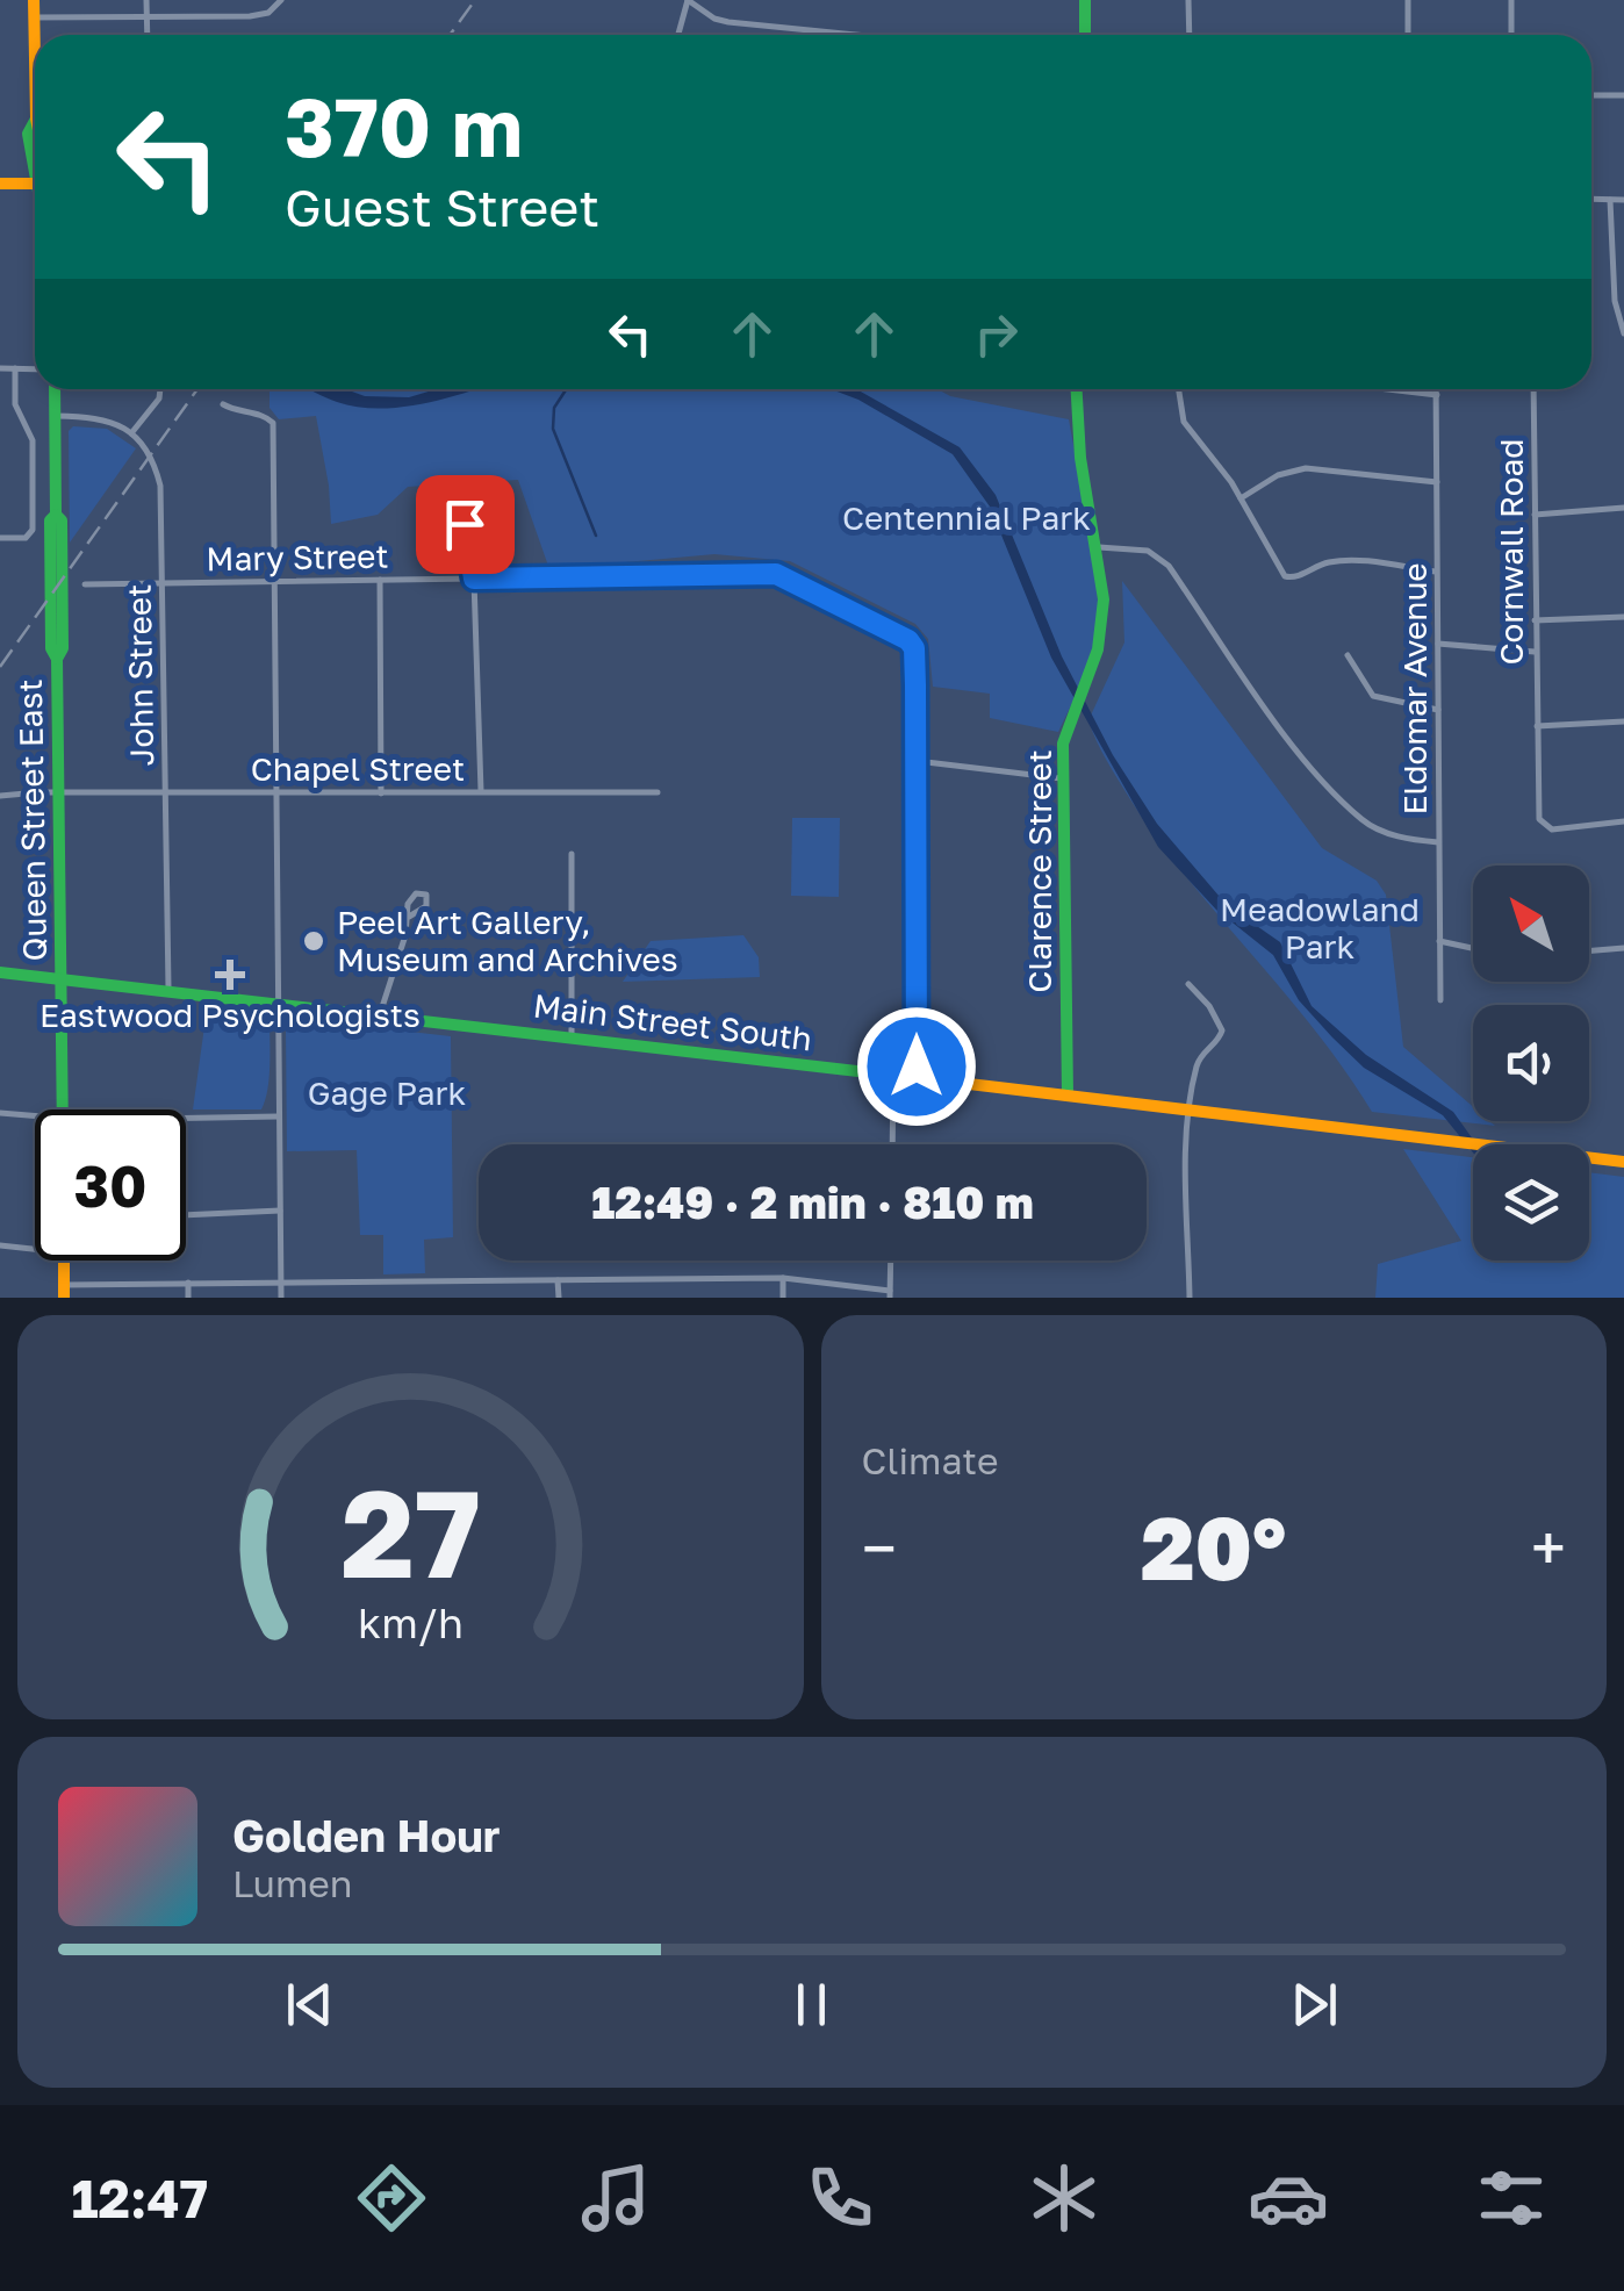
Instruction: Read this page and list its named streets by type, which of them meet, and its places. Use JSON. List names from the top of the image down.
{
  "streets": {
    "main road": ["Queen Street East", "Clarence Street", "Main Street South"],
    "street": [
      "Cornwall Road",
      "Mary Street",
      "John Street",
      "Eldomar Avenue",
      "Chapel Street"
    ]
  },
  "crossings": [
    ["Mary Street", "John Street"],
    ["Mary Street", "Main Street South"],
    ["John Street", "Chapel Street"],
    ["John Street", "Main Street South"],
    ["Chapel Street", "Queen Street East"],
    ["Queen Street East", "Main Street South"],
    ["Clarence Street", "Main Street South"]
  ],
  "parks": ["Centennial Park", "Meadowland Park", "Gage Park"],
  "places": {
    "other": ["Peel Art Gallery, Museum and Archives"],
    "health": ["Eastwood Psychologists"]
  },
  "north": "top left",
  "page": {
    "turn": ["370 m", "Guest Street"],
    "limit": "30",
    "trip": "12:49 · 2 min · 810 m",
    "tile": "Climate",
    "heat": ["−", "20°", "+"],
    "song": ["Golden Hour", "Lumen"],
    "tabs": "12:47",
    "gauge": ["27", "km/h"]
  }
}
